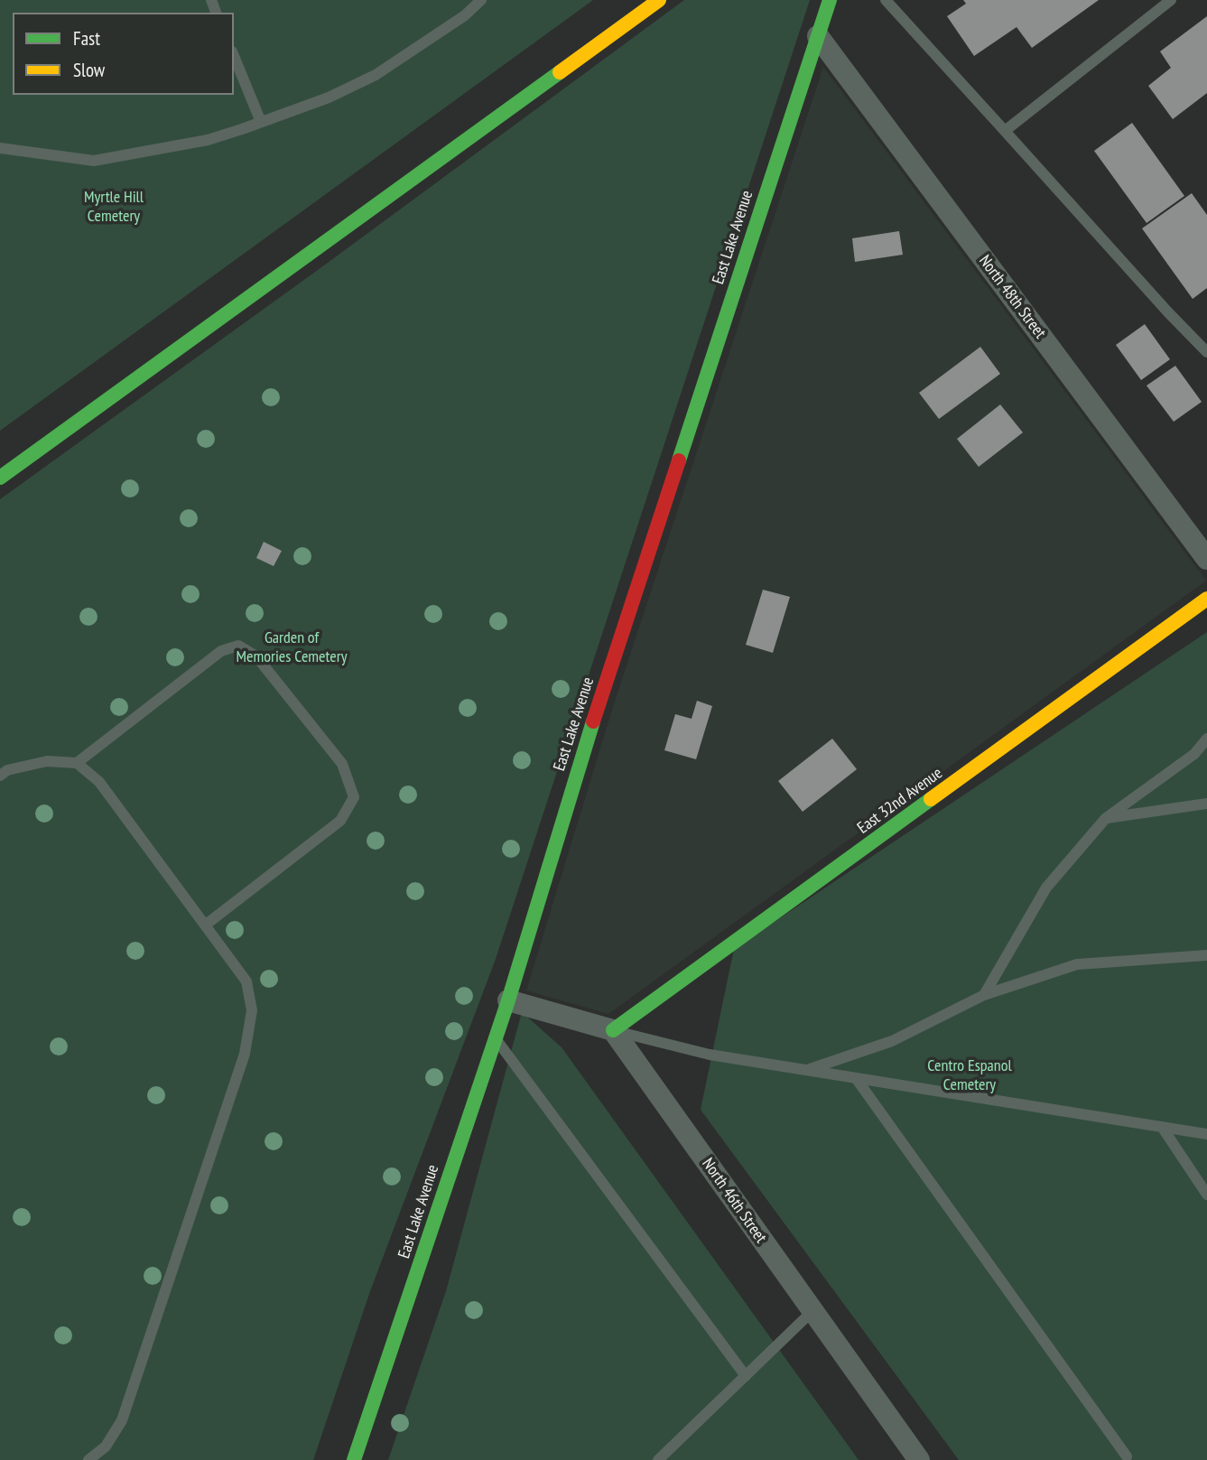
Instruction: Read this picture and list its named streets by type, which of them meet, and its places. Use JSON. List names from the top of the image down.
{
  "streets": {
    "street": [
      "East Lake Avenue",
      "North 48th Street",
      "East 32nd Avenue",
      "North 46th Street"
    ]
  },
  "crossings": [
    ["East Lake Avenue", "North 48th Street"],
    ["East 32nd Avenue", "North 46th Street"]
  ],
  "parks": ["Myrtle Hill Cemetery", "Garden of Memories Cemetery", "Centro Espanol Cemetery"],
  "legend": ["Fast", "Slow"]
}
